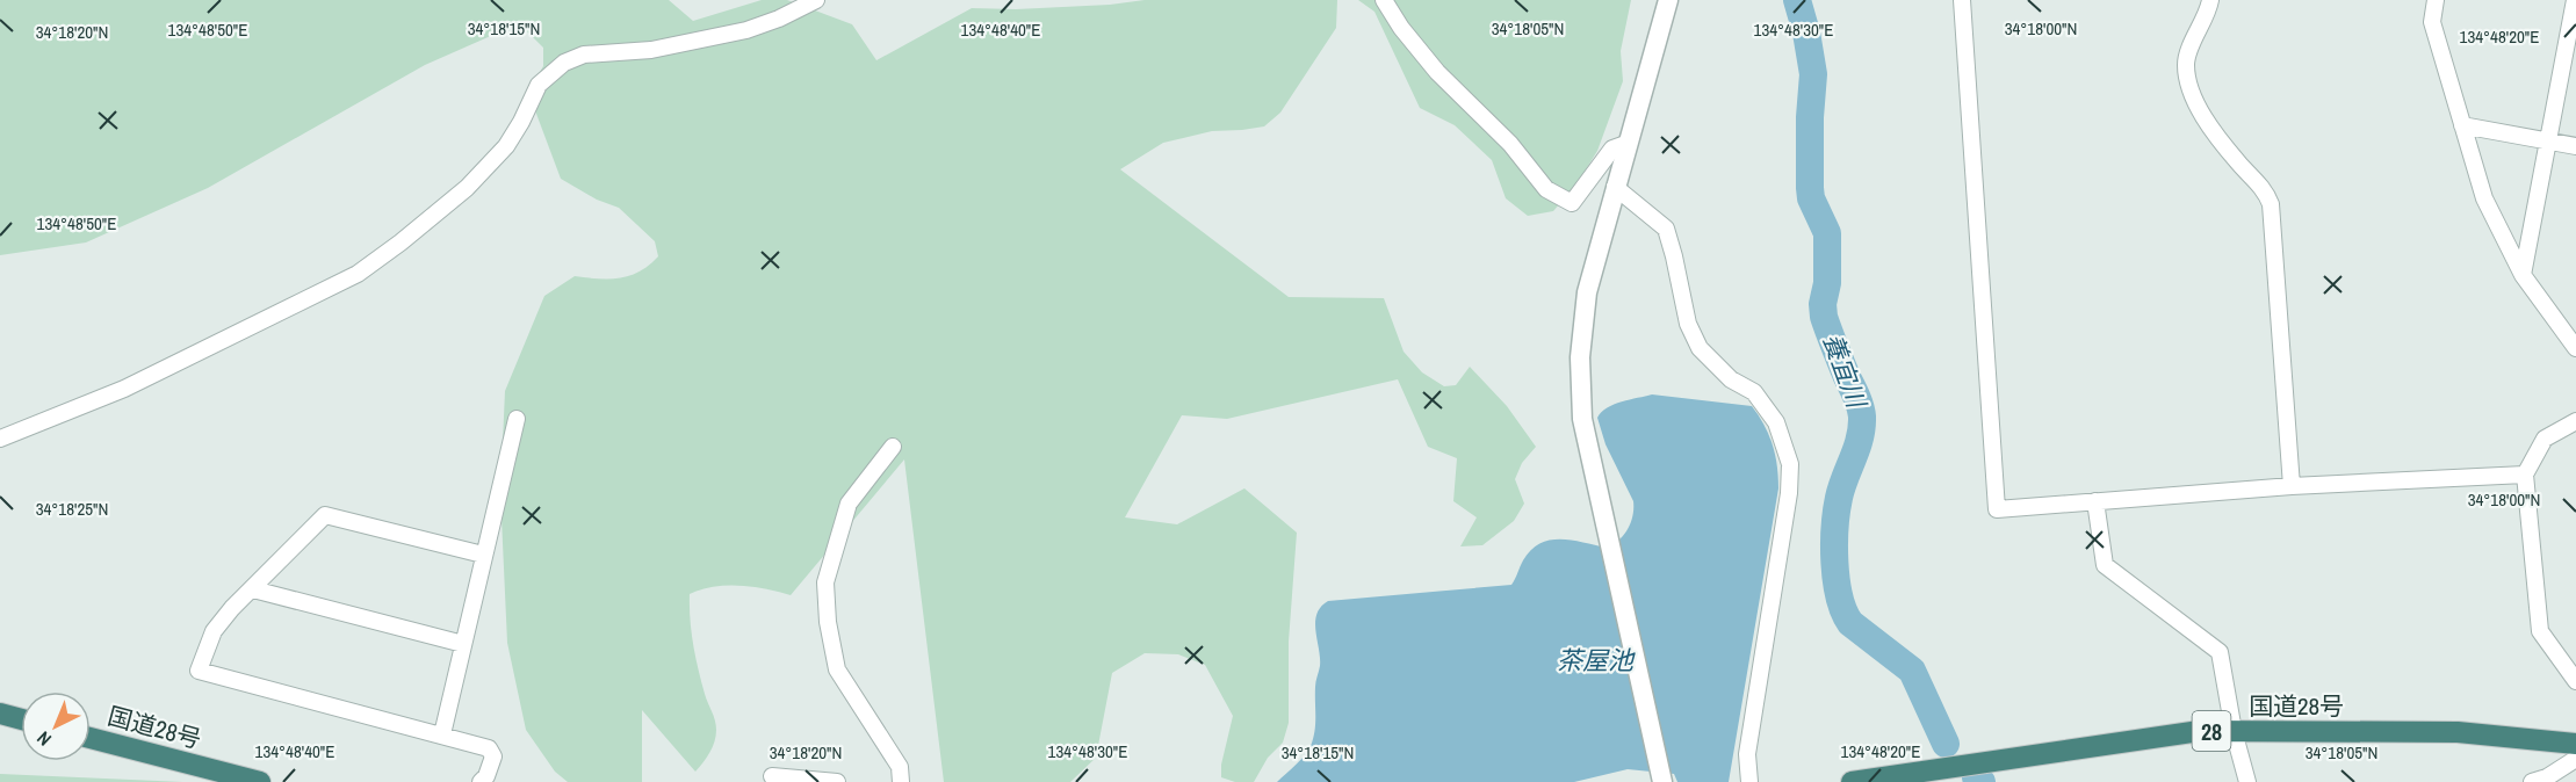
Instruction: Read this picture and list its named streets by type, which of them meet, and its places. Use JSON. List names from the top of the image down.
{
  "streets": {
    "highway": ["国道28号", "28"]
  },
  "water": ["養宜川", "茶屋池"],
  "north": "bottom left",
  "coordinates": [
    "34°18'15\"N",
    "34°18'05\"N",
    "34°18'00\"N",
    "134°48'30\"E",
    "134°48'50\"E",
    "134°48'40\"E",
    "34°18'20\"N",
    "134°48'20\"E",
    "34°18'25\"N"
  ]
}
